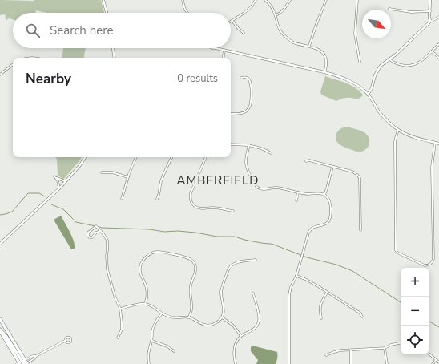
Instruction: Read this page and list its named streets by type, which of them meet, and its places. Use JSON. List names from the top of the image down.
{
  "districts": ["AMBERFIELD"],
  "north": "bottom right",
  "page": {
    "search": "Search here",
    "heading": ["Nearby", "0 results"],
    "map_buttons": ["+", "−"]
  }
}
